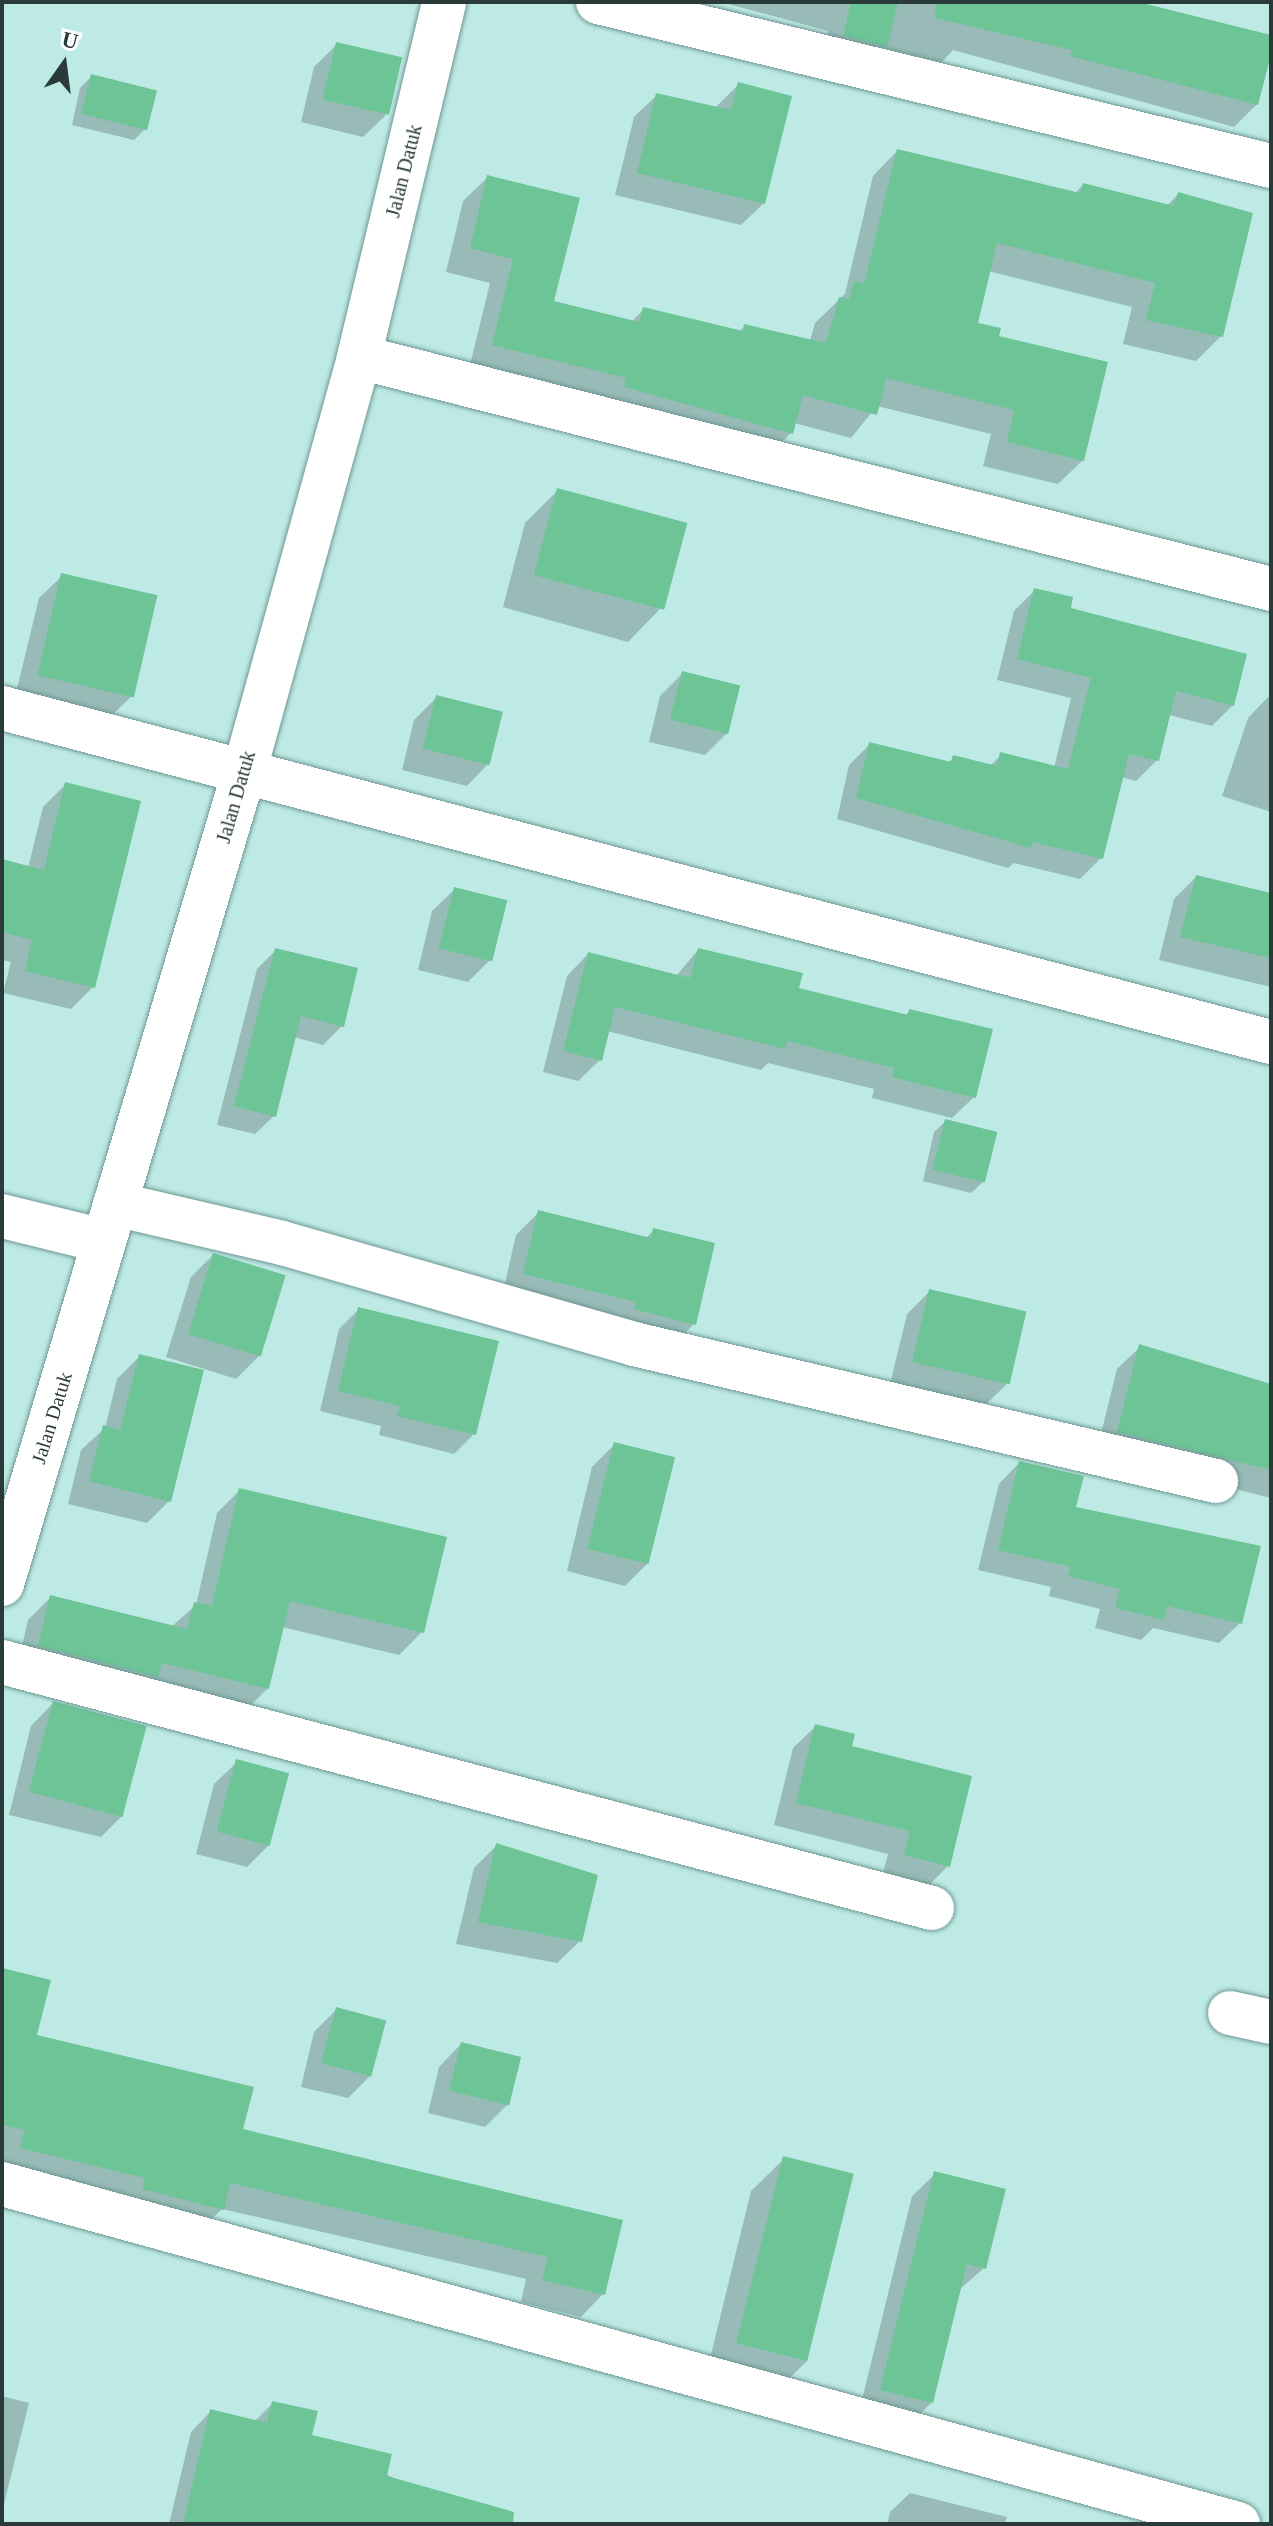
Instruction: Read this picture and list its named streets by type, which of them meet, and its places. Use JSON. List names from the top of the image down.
{
  "streets": {
    "street": ["Jalan Datuk"]
  },
  "north": "top"
}
